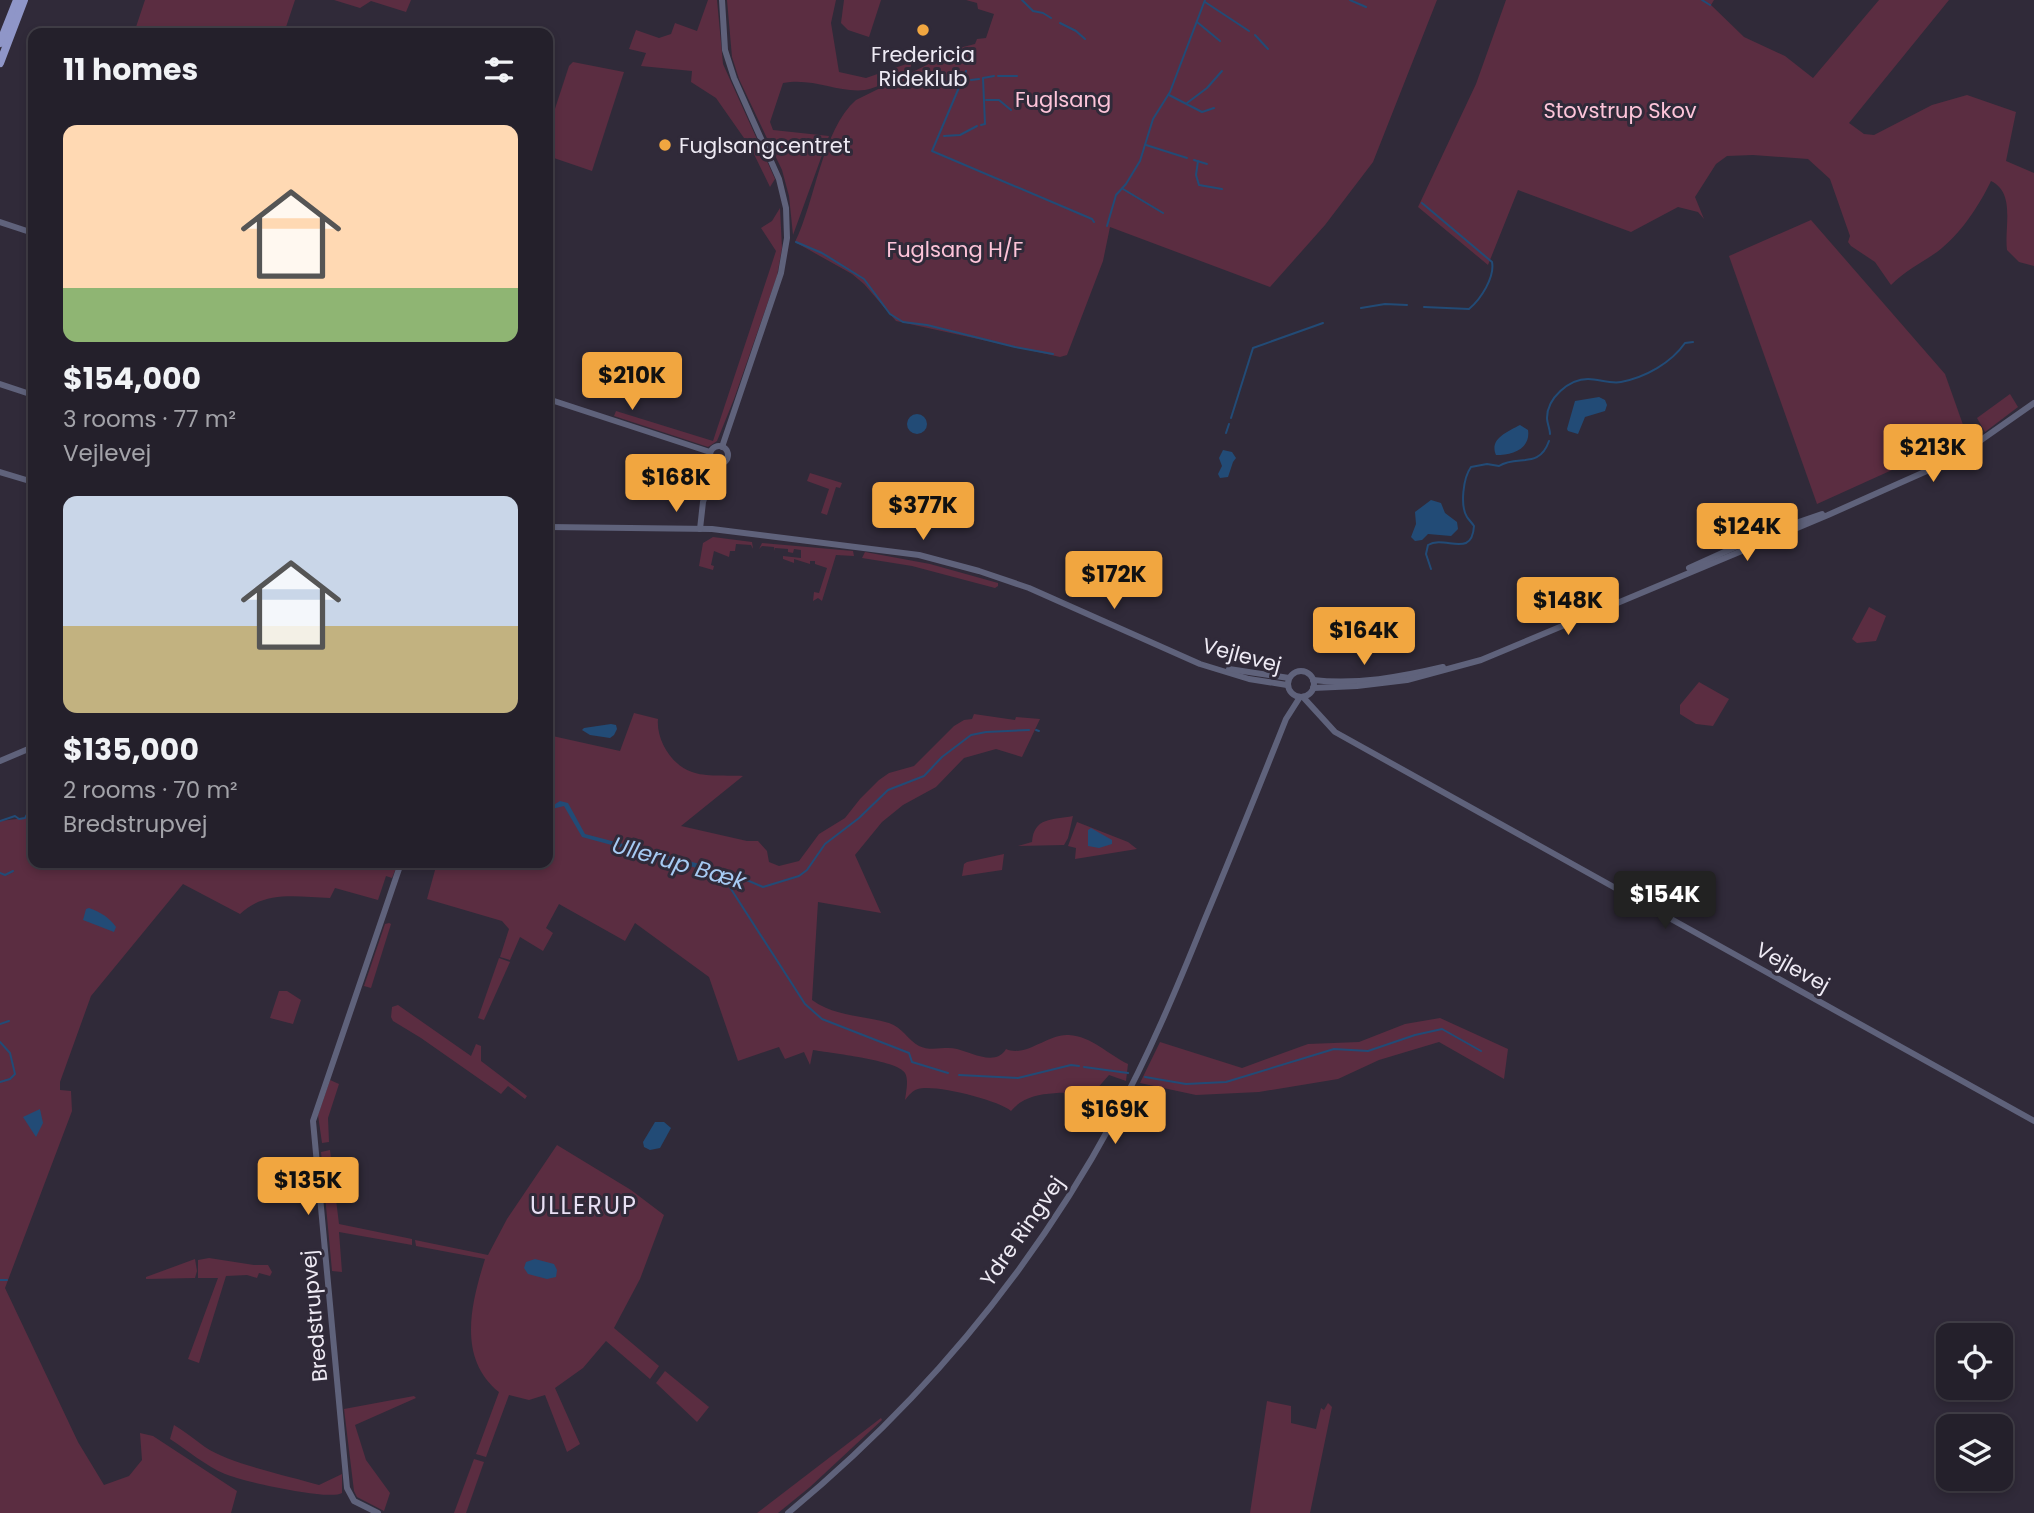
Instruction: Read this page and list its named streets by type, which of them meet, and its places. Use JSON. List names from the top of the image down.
{
  "streets": {
    "street": ["Vejlevej", "Ydre Ringvej", "Bredstrupvej"]
  },
  "crossings": [
    ["Vejlevej", "Ydre Ringvej"]
  ],
  "districts": ["ULLERUP"],
  "water": ["Ullerup Bæk"],
  "parks": ["Fuglsang", "Stovstrup Skov", "Fuglsang H/F"],
  "places": ["Fredericia Rideklub", "Fuglsangcentret"],
  "page": {
    "heading": "11 homes",
    "list": [
      {
        "name": "$154,000",
        "note": "3 rooms · 77 m² · Vejlevej"
      },
      {
        "name": "$135,000",
        "note": "2 rooms · 70 m² · Bredstrupvej"
      }
    ],
    "price": [
      "$210K",
      "$213K",
      "$168K",
      "$377K",
      "$124K",
      "$172K",
      "$148K",
      "$164K",
      "$154K",
      "$169K",
      "$135K"
    ]
  }
}
